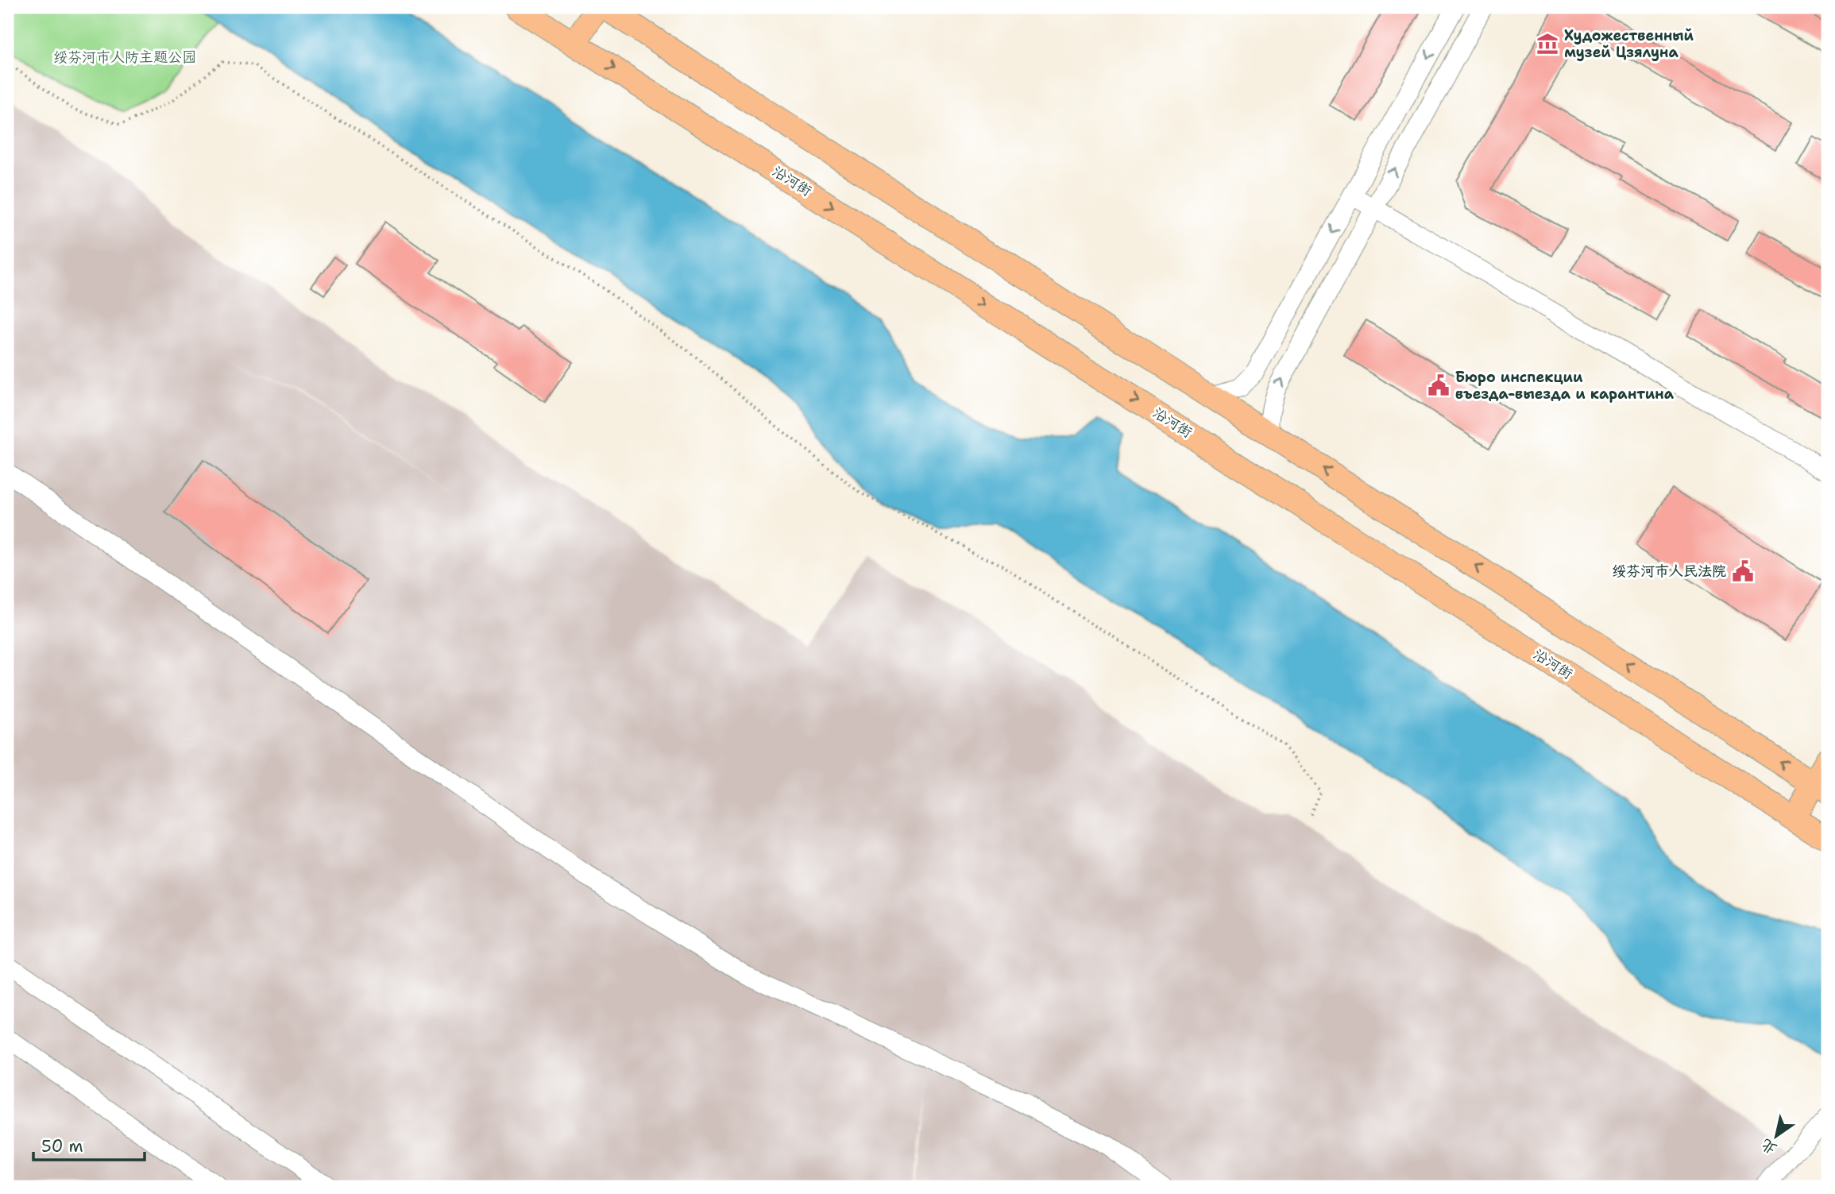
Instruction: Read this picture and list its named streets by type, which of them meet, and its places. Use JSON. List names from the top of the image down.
{
  "streets": {
    "main road": ["沿河街"]
  },
  "parks": ["绥芬河市人防主题公园"],
  "places": {
    "museum": ["Художественный музей Цзялуна"],
    "public building": ["Бюро инспекции въезда-выезда и карантина", "绥芬河市人民法院"]
  },
  "scale_bar": "50 m",
  "north": "bottom left"
}
